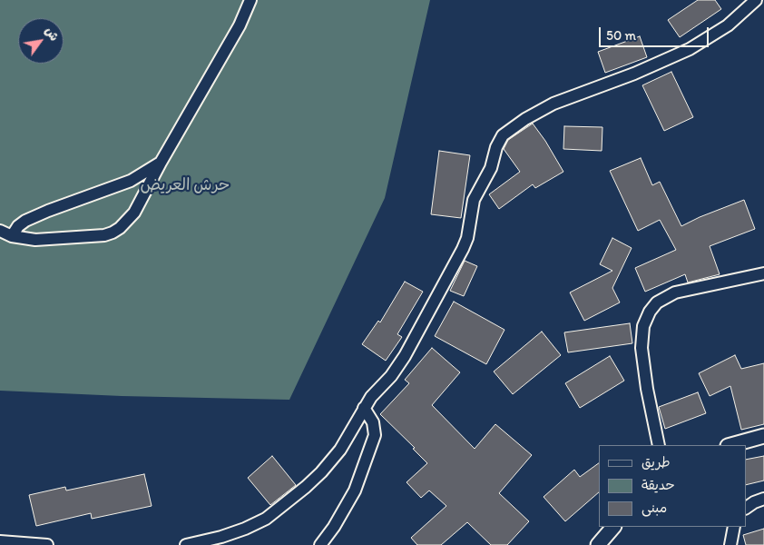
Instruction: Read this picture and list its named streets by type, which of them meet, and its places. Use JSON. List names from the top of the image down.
{
  "parks": ["حرش العريض"],
  "legend": ["طريق", "حديقة", "مبنى"],
  "scale_bar": "50 m",
  "north": "top right"
}
